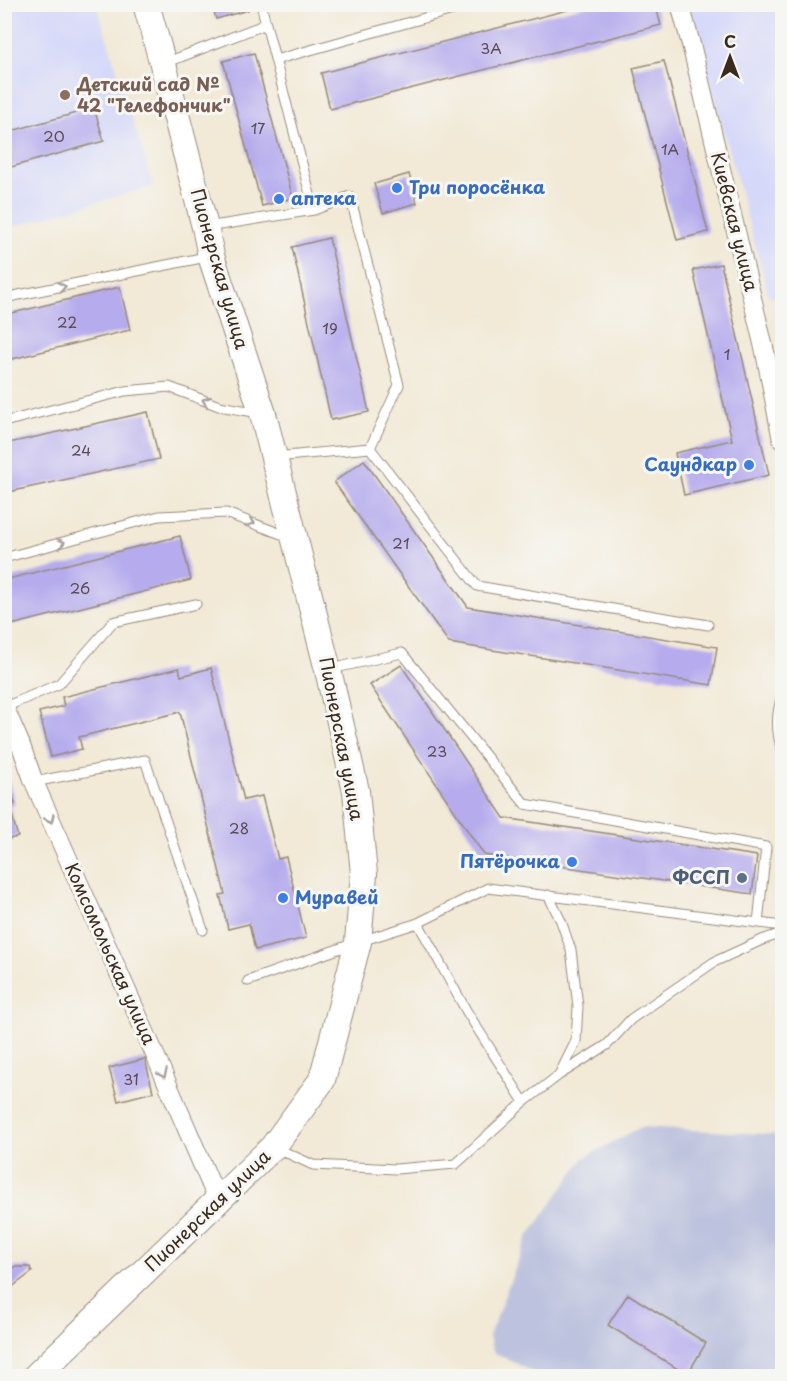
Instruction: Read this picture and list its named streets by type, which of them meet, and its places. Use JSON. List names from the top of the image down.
{
  "streets": {
    "main road": ["Пионерская улица"],
    "street": ["Киевская улица", "Комсомольская улица"]
  },
  "crossings": [
    ["Пионерская улица", "Комсомольская улица"]
  ],
  "one_way": ["Комсомольская улица"],
  "places": [
    "Детский сад № 42 \"Телефончик\"",
    "Три поросёнка",
    "аптека",
    "Саундкар",
    "Пятёрочка",
    "ФССП",
    "Муравей"
  ],
  "house_numbers": [
    "3А",
    "17",
    "20",
    "1А",
    "22",
    "19",
    "1",
    "24",
    "21",
    "26",
    "23",
    "28",
    "31"
  ],
  "north": "top"
}
